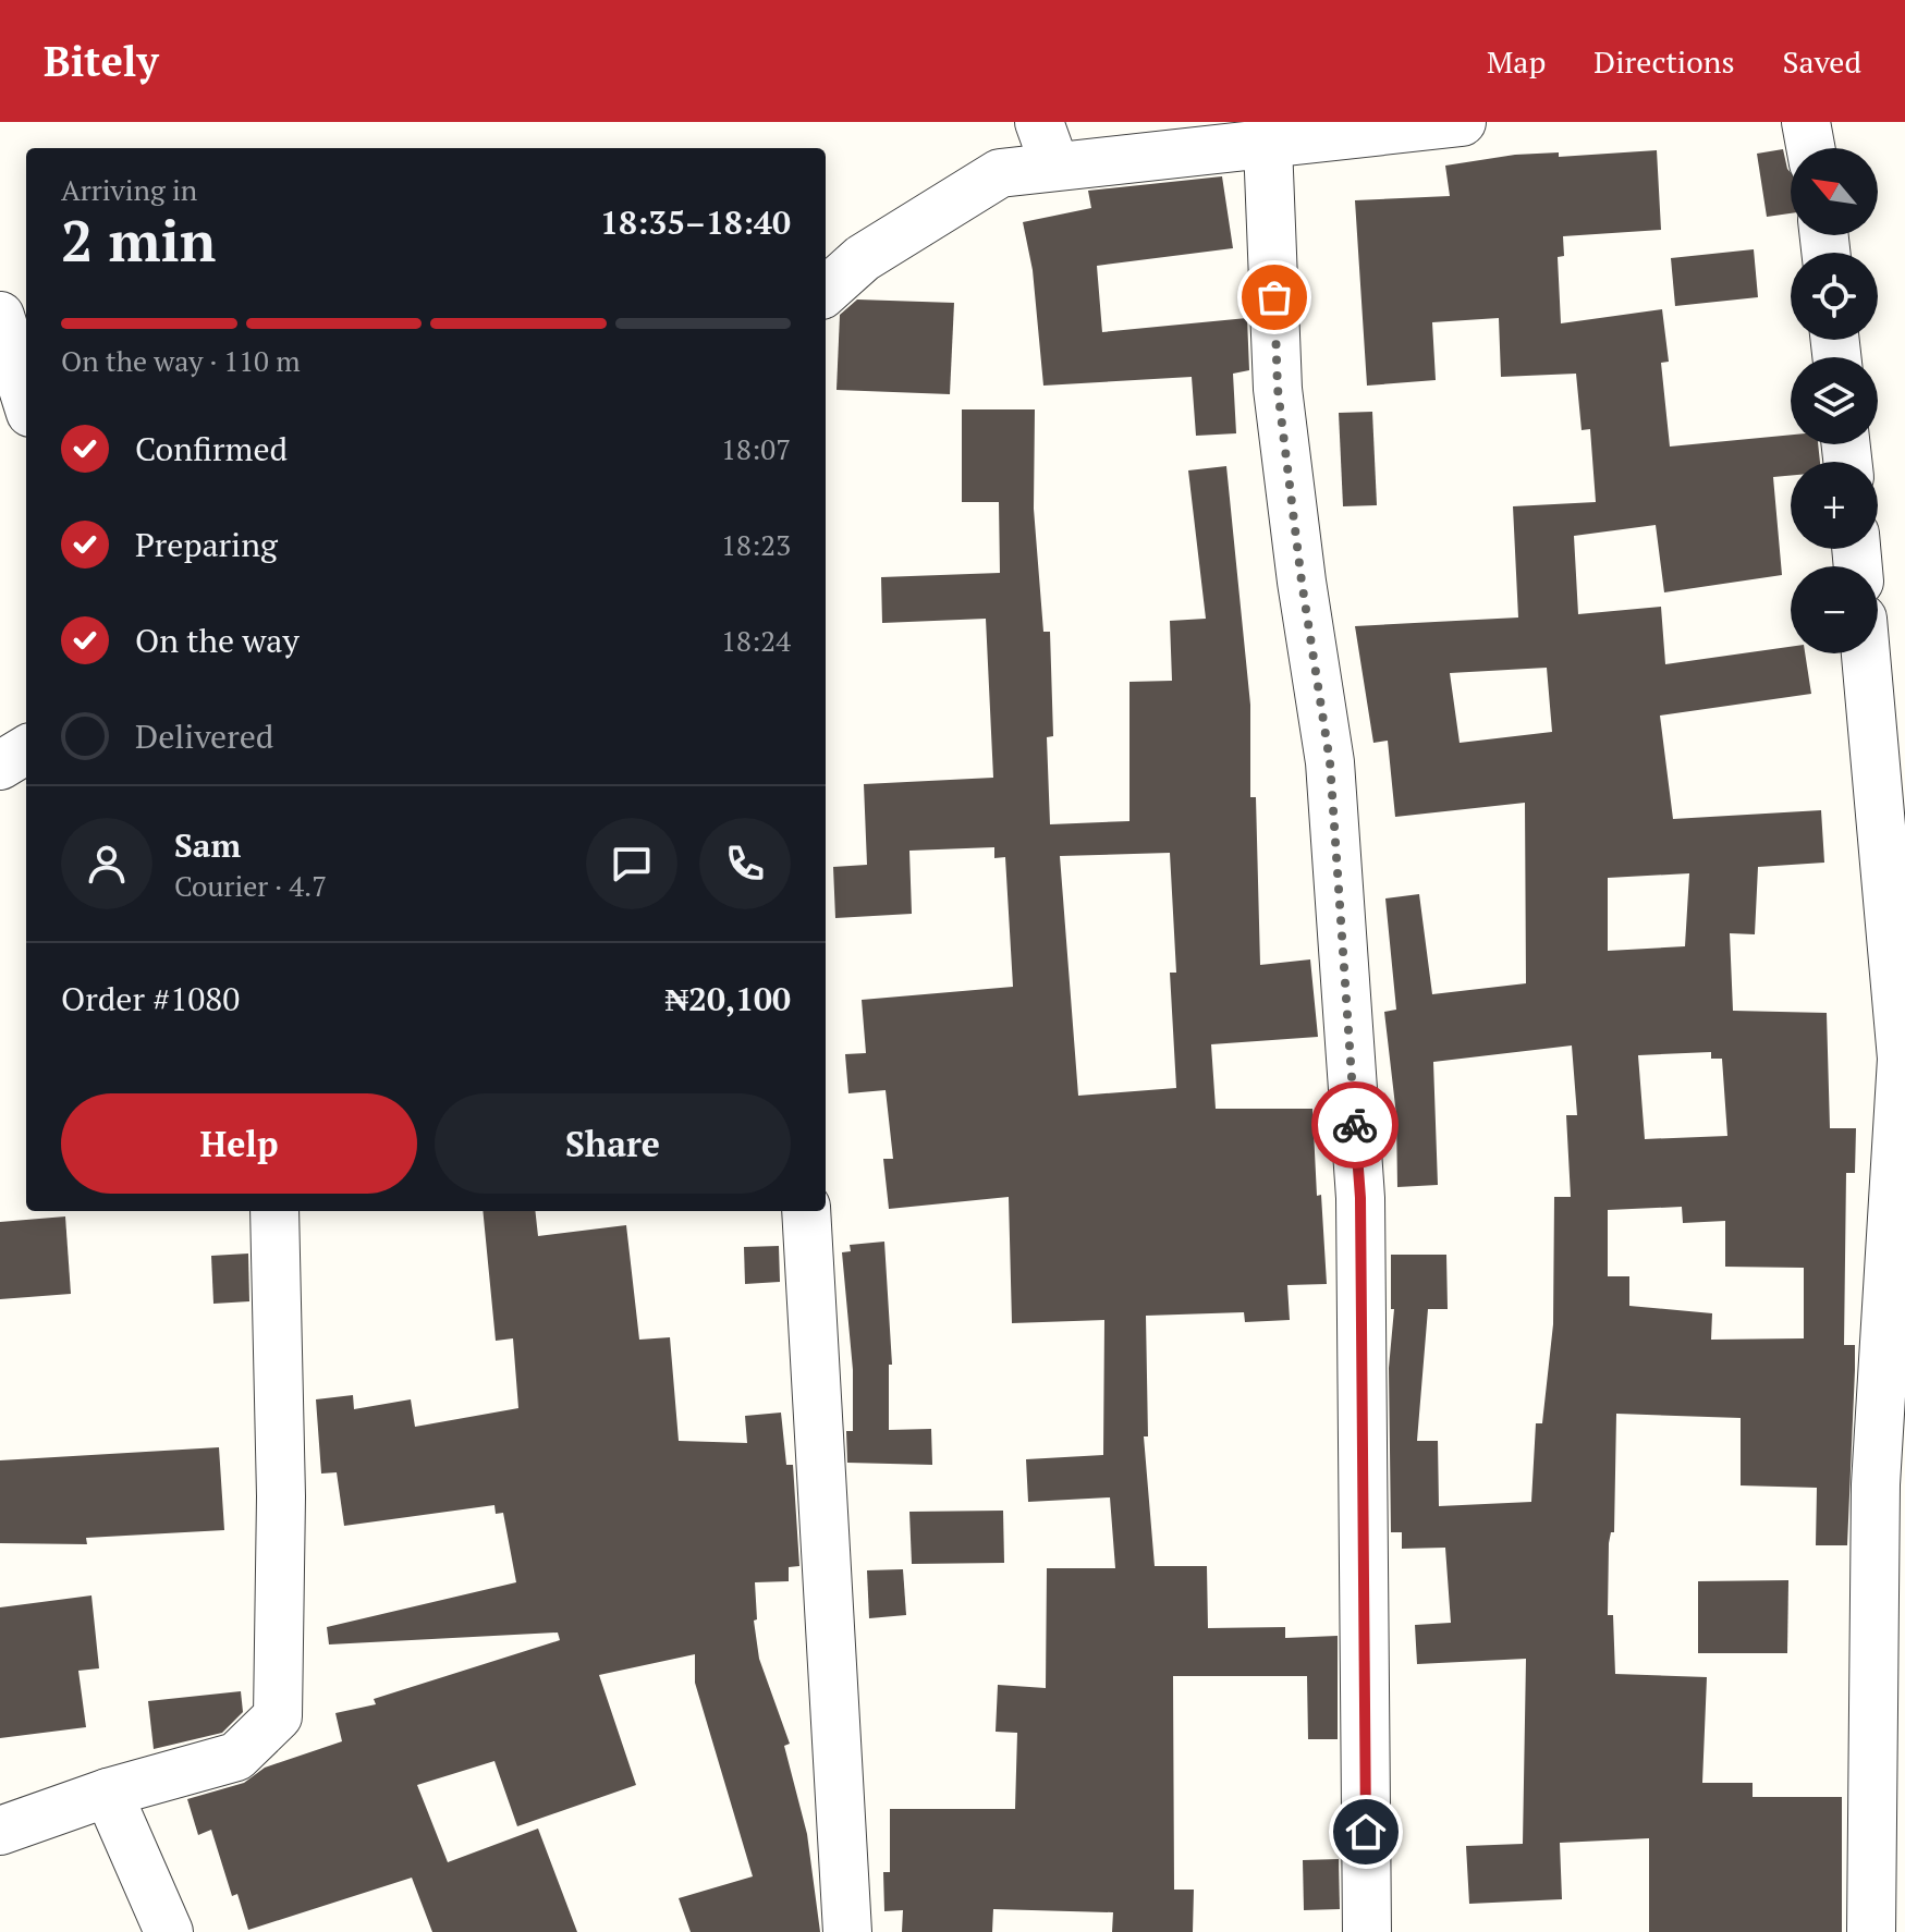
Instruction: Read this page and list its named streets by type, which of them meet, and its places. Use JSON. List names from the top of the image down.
{
  "north": "top left",
  "page": {
    "header": "Bitely",
    "nav": ["Map", "Directions", "Saved"],
    "map_buttons": ["+", "−"],
    "heading": ["2 min", "Arriving in", "18:35–18:40"],
    "panel": [
      "Sam",
      "Courier · 4.7",
      "Order #1080",
      "₦20,100"
    ],
    "bar": "On the way · 110 m",
    "list": [
      ["Confirmed", "18:07"],
      ["Preparing", "18:23"],
      ["On the way", "18:24"],
      "Delivered"
    ],
    "buttons": ["Help", "Share"]
  }
}
